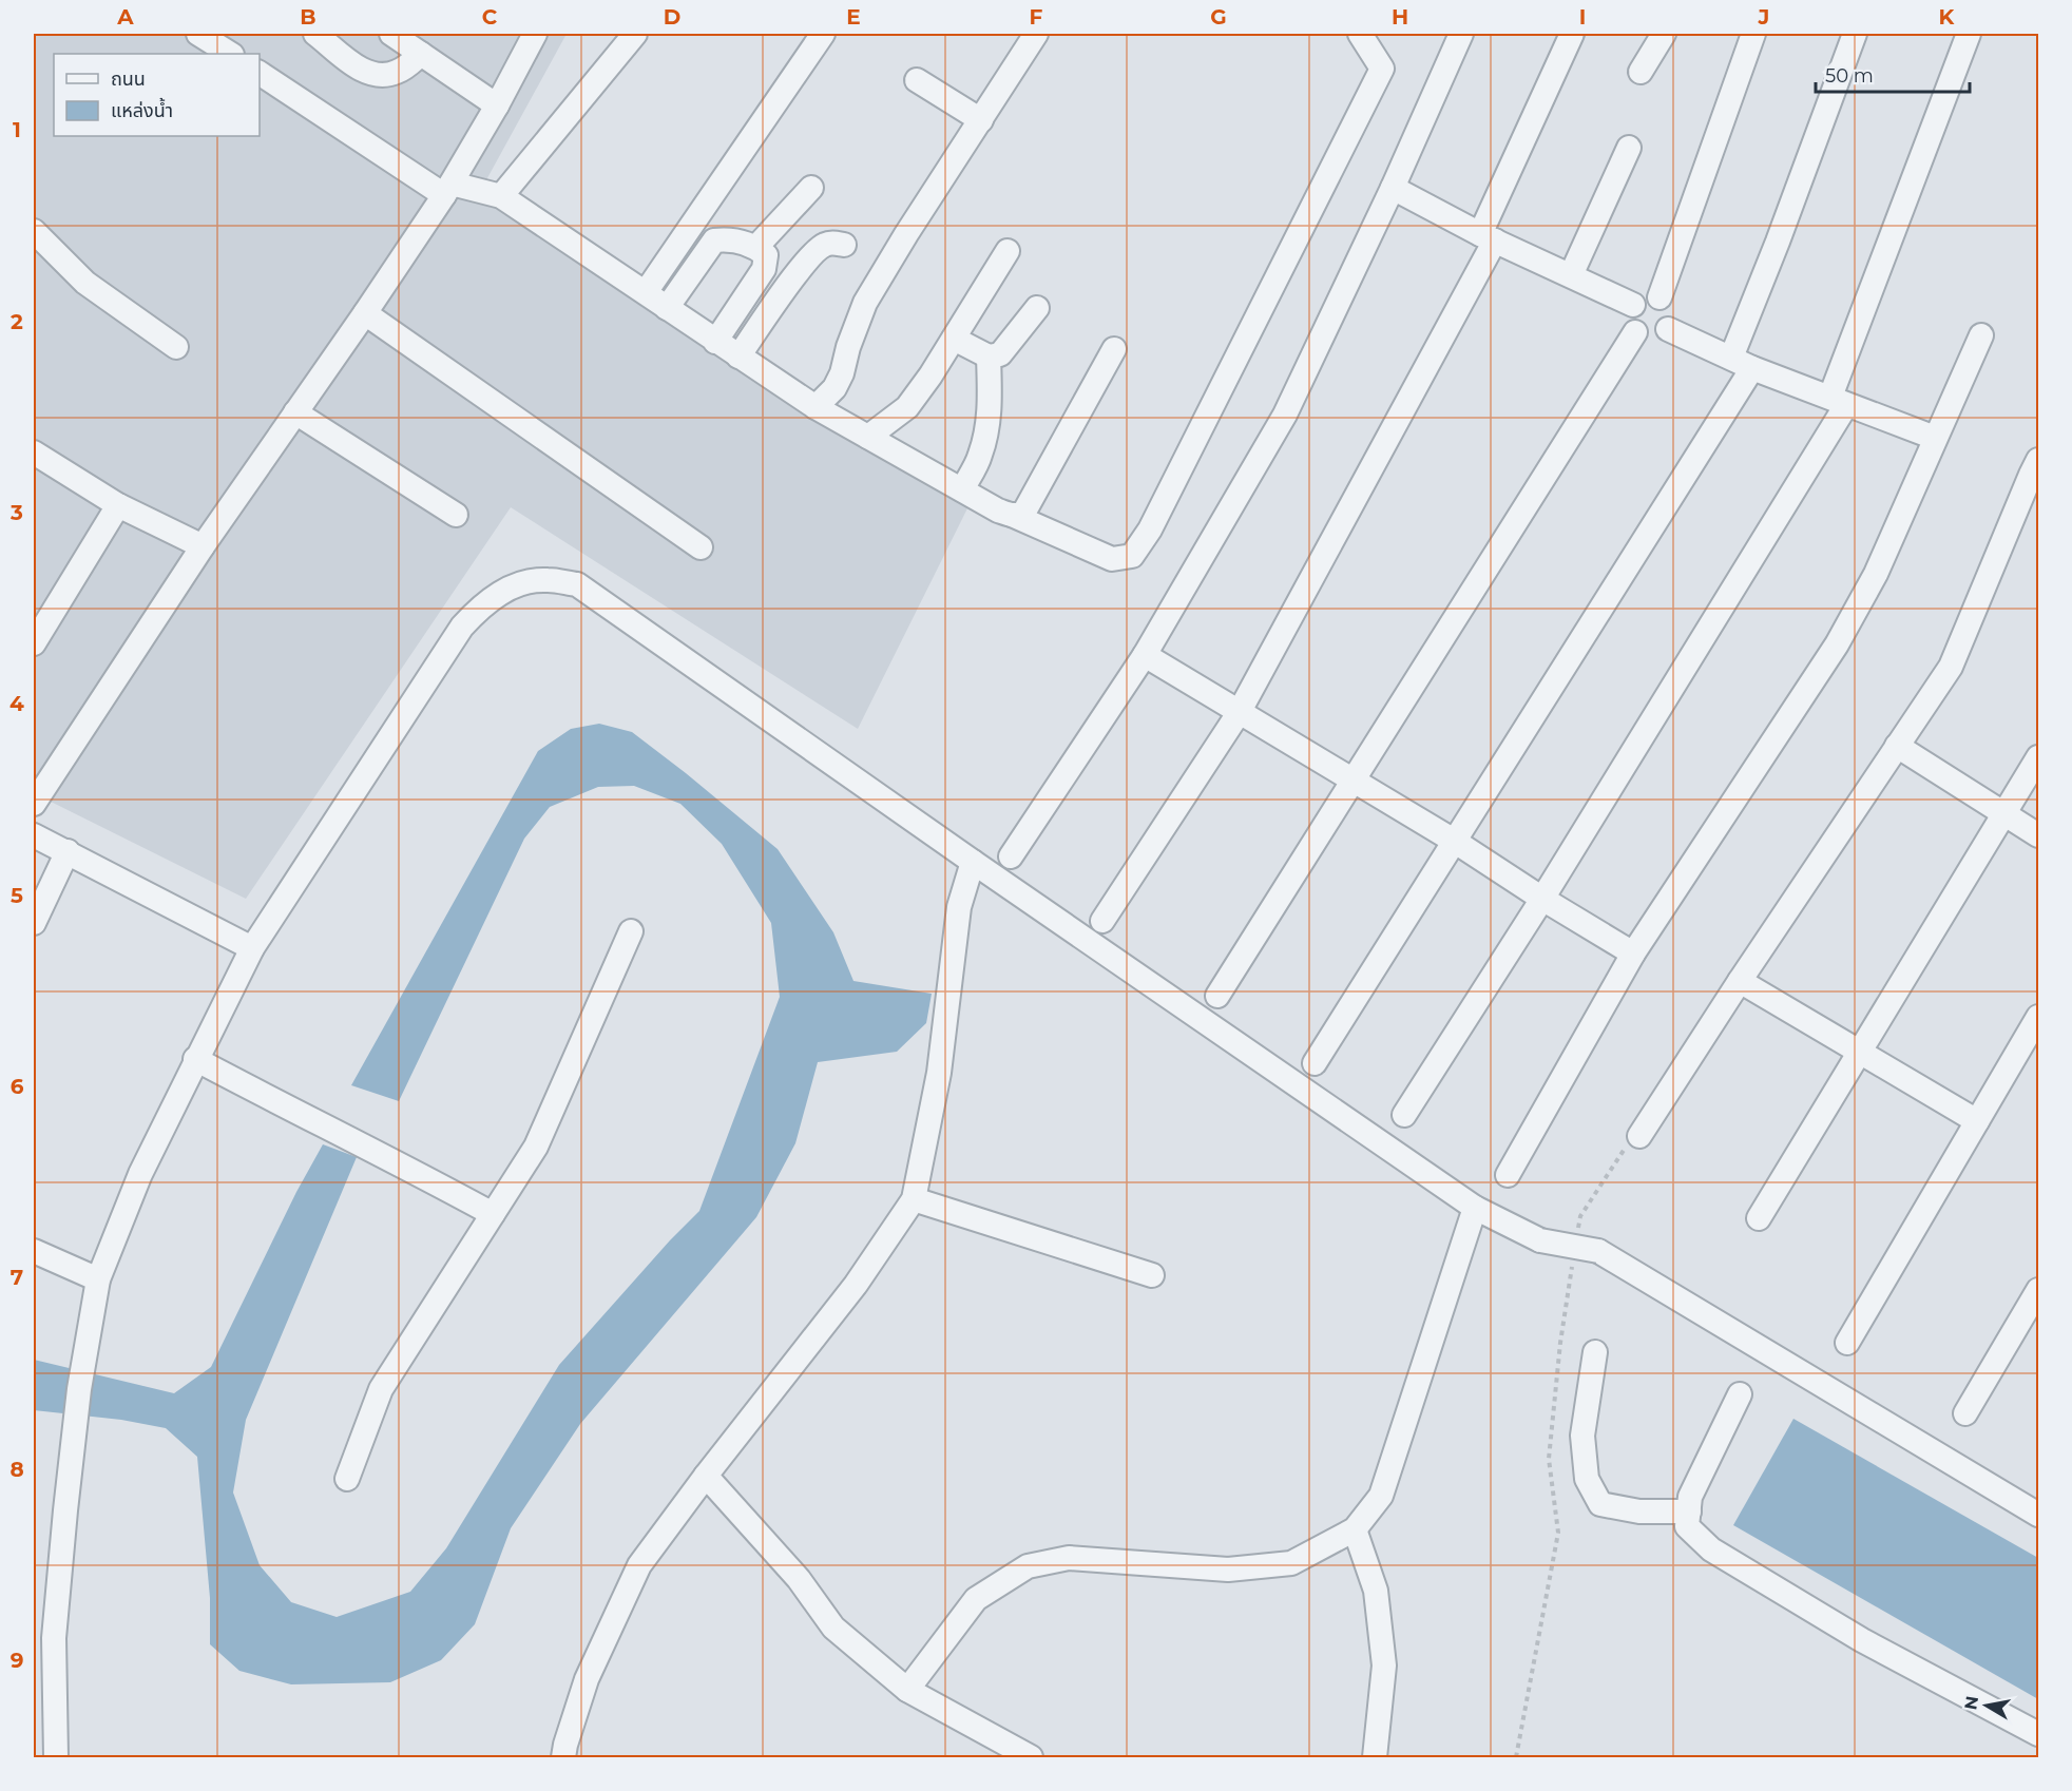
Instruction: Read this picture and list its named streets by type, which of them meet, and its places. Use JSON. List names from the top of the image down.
{
  "legend": ["ถนน", "แหล่งน้ำ"],
  "scale_bar": "50 m",
  "north": "left",
  "grid": {
    "columns": [
      "A",
      "B",
      "C",
      "D",
      "E",
      "F",
      "G",
      "H",
      "I",
      "J",
      "K"
    ],
    "rows": [
      "1",
      "2",
      "3",
      "4",
      "5",
      "6",
      "7",
      "8",
      "9"
    ]
  }
}
